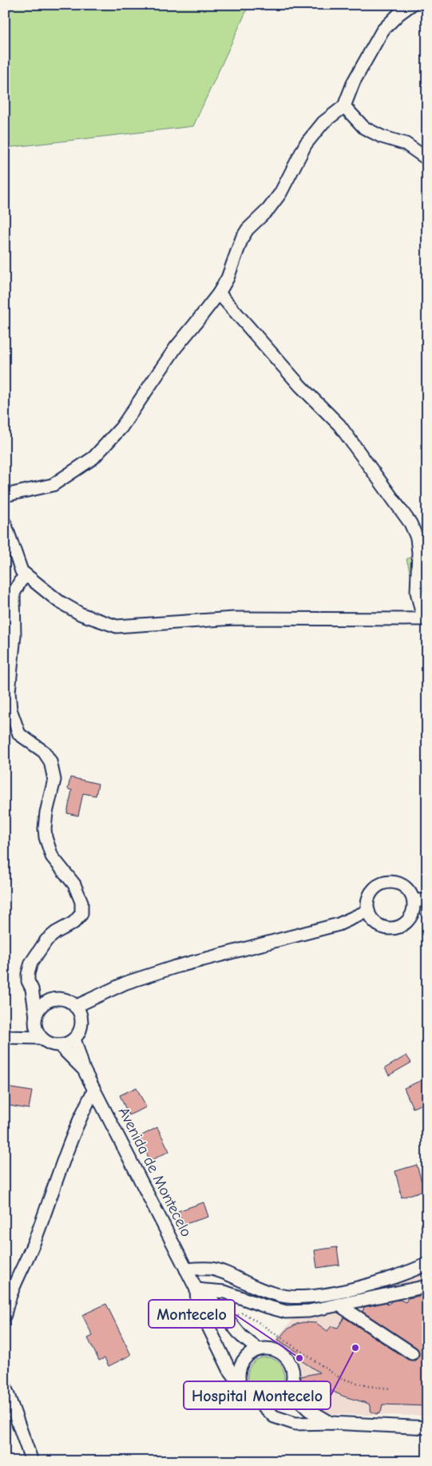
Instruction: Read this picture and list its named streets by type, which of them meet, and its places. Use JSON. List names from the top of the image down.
{
  "streets": {
    "street": ["Avenida de Montecelo"]
  },
  "places": ["Hospital Montecelo", "Montecelo"]
}
